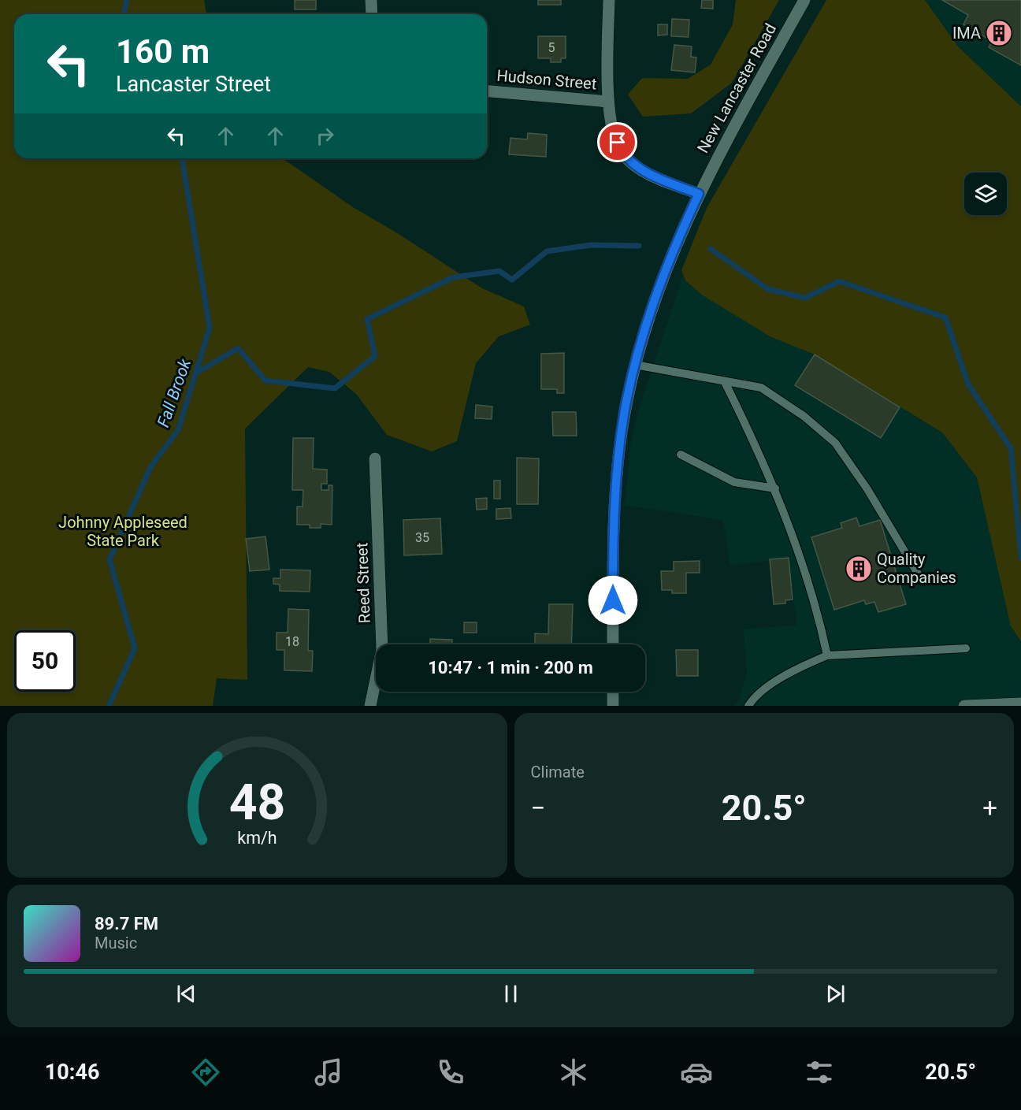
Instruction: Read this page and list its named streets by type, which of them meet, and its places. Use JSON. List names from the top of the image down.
{
  "streets": {
    "main road": ["Hudson Street", "New Lancaster Road", "Reed Street"]
  },
  "water": ["Fall Brook"],
  "parks": ["Johnny Appleseed State Park"],
  "places": {
    "building": ["IMA", "Quality Companies"]
  },
  "house_numbers": ["5", "35", "18"],
  "page": {
    "turn": ["160 m", "Lancaster Street"],
    "limit": "50",
    "trip": "10:47 · 1 min · 200 m",
    "tile": "Climate",
    "heat": ["−", "20.5°", "+"],
    "song": ["89.7 FM", "Music"],
    "tabs": ["10:46", "20.5°"],
    "gauge": ["48", "km/h"]
  }
}
